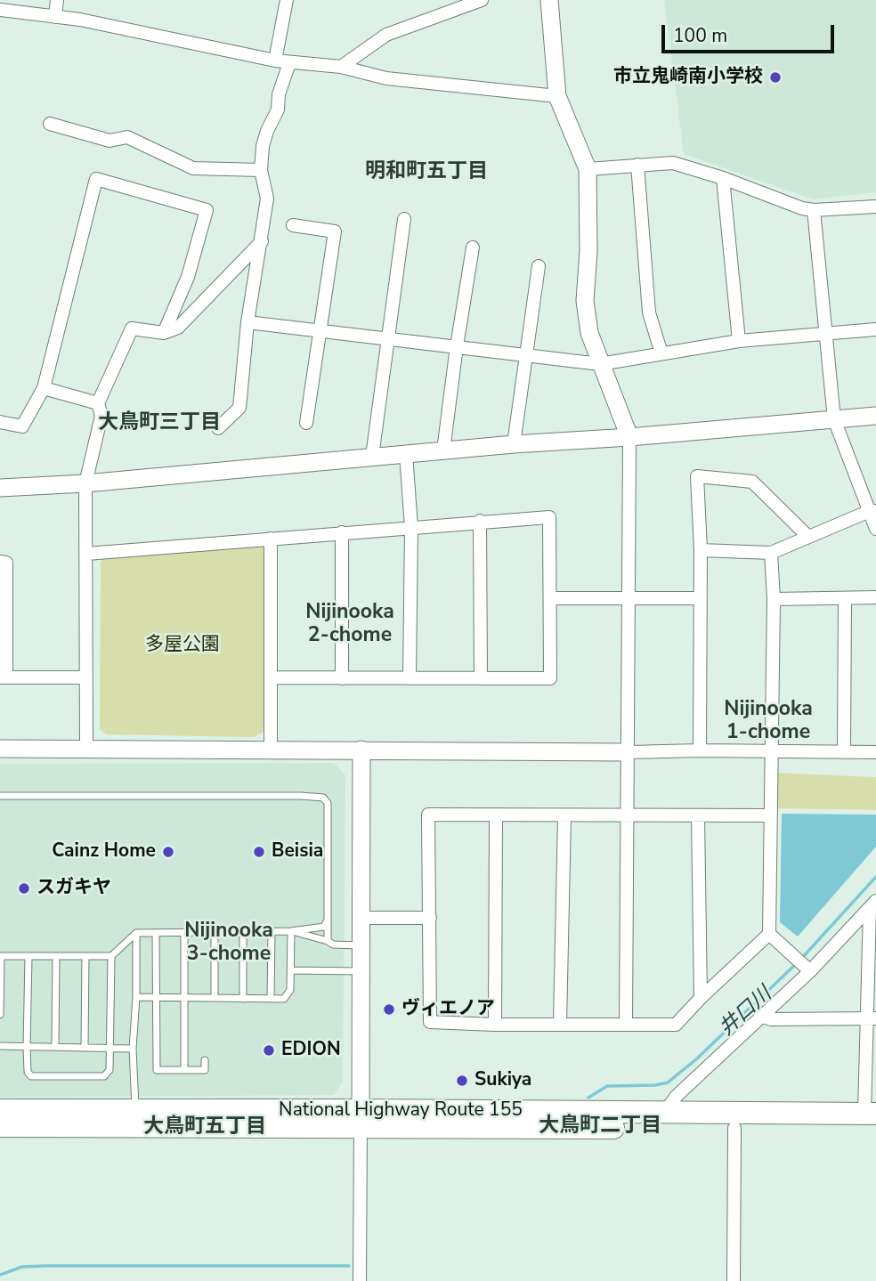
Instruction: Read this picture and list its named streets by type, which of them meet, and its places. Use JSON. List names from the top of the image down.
{
  "streets": {
    "highway": ["National Highway Route 155"]
  },
  "districts": [
    "明和町五丁目",
    "大鳥町三丁目",
    "Nijinooka 2-chome",
    "Nijinooka 1-chome",
    "Nijinooka 3-chome",
    "大鳥町二丁目",
    "大鳥町五丁目"
  ],
  "water": ["井口川"],
  "parks": ["多屋公園"],
  "places": [
    "市立鬼崎南小学校",
    "Cainz Home",
    "Beisia",
    "スガキヤ",
    "ヴィエノア",
    "EDION",
    "Sukiya"
  ],
  "scale_bar": "100 m"
}
